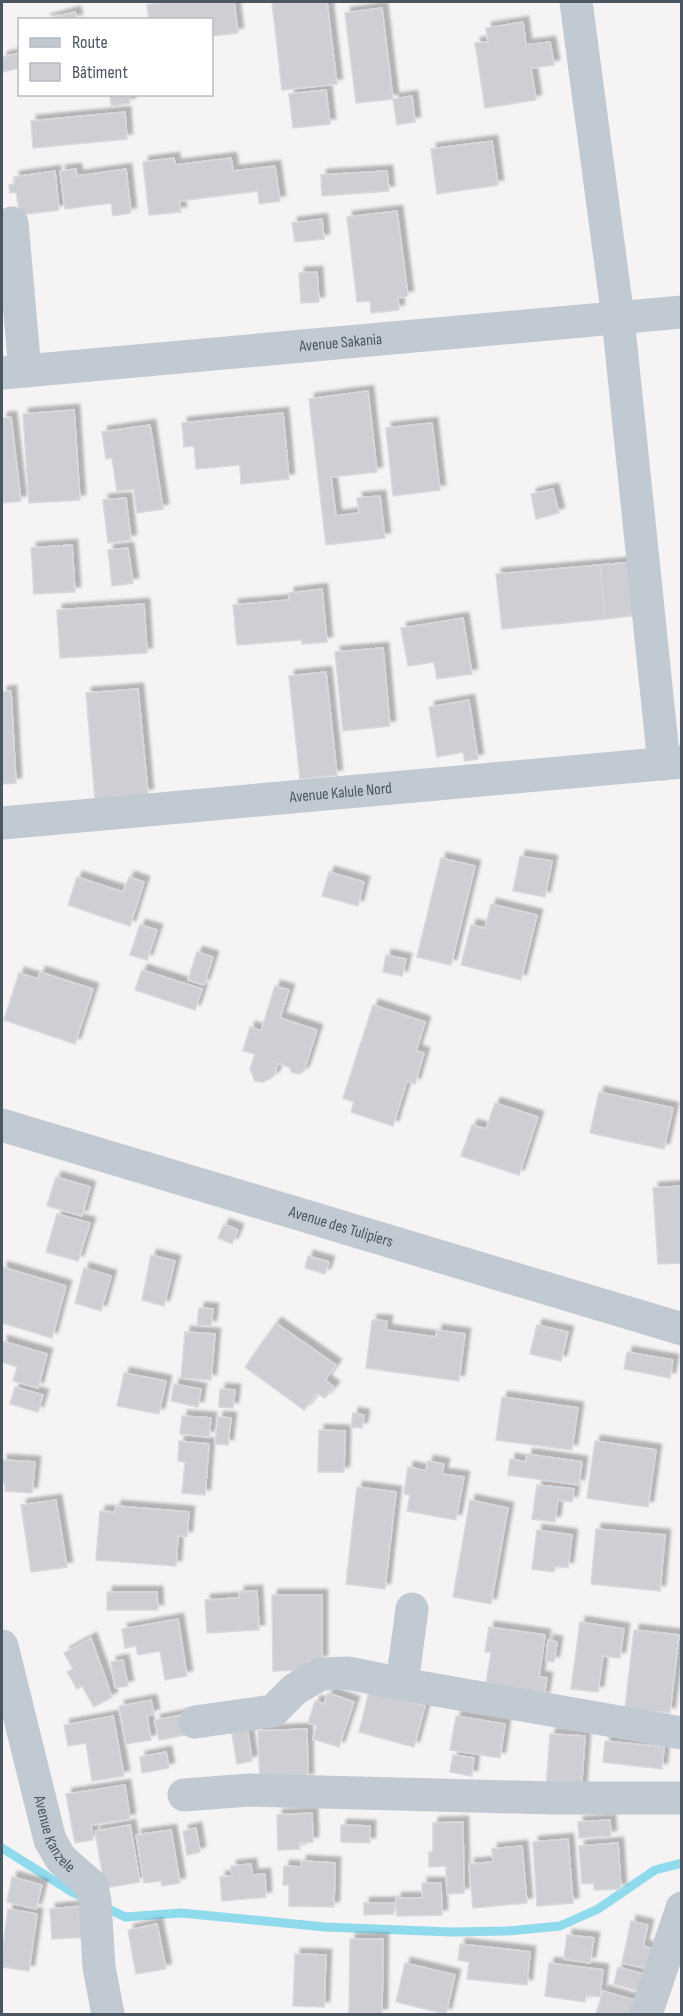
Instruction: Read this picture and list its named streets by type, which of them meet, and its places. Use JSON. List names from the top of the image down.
{
  "streets": {
    "street": [
      "Avenue Sakania",
      "Avenue Kalule Nord",
      "Avenue des Tulipiers",
      "Avenue Kanzele"
    ]
  },
  "legend": ["Route", "Bâtiment"]
}
